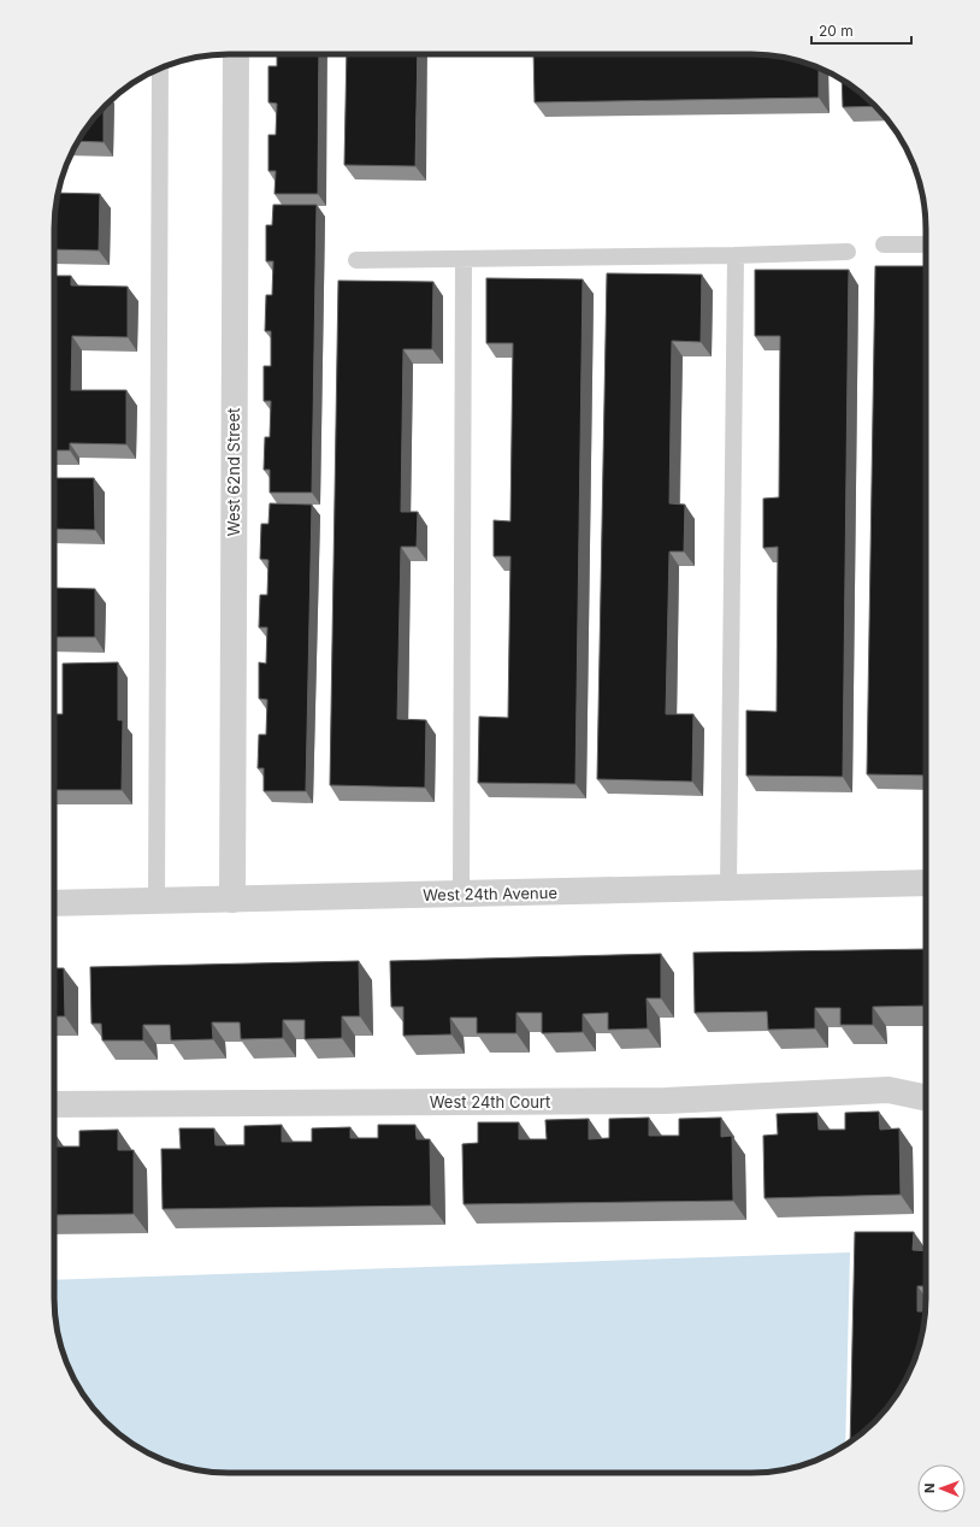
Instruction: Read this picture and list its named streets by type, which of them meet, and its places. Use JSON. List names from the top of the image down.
{
  "streets": {
    "street": ["West 62nd Street", "West 24th Avenue", "West 24th Court"]
  },
  "crossings": [
    ["West 62nd Street", "West 24th Avenue"]
  ],
  "scale_bar": "20 m",
  "north": "left"
}
